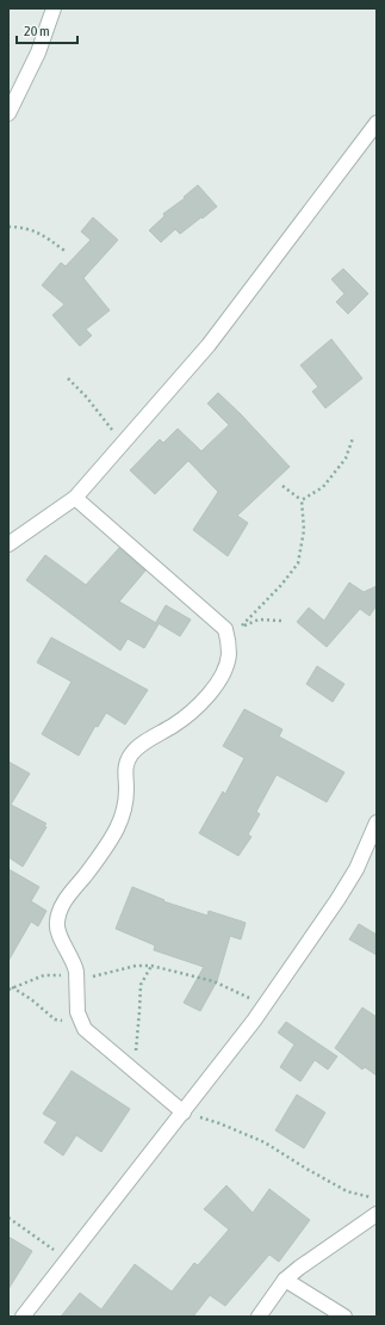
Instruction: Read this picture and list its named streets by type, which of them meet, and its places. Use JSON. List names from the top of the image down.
{
  "scale_bar": "20 m"
}
